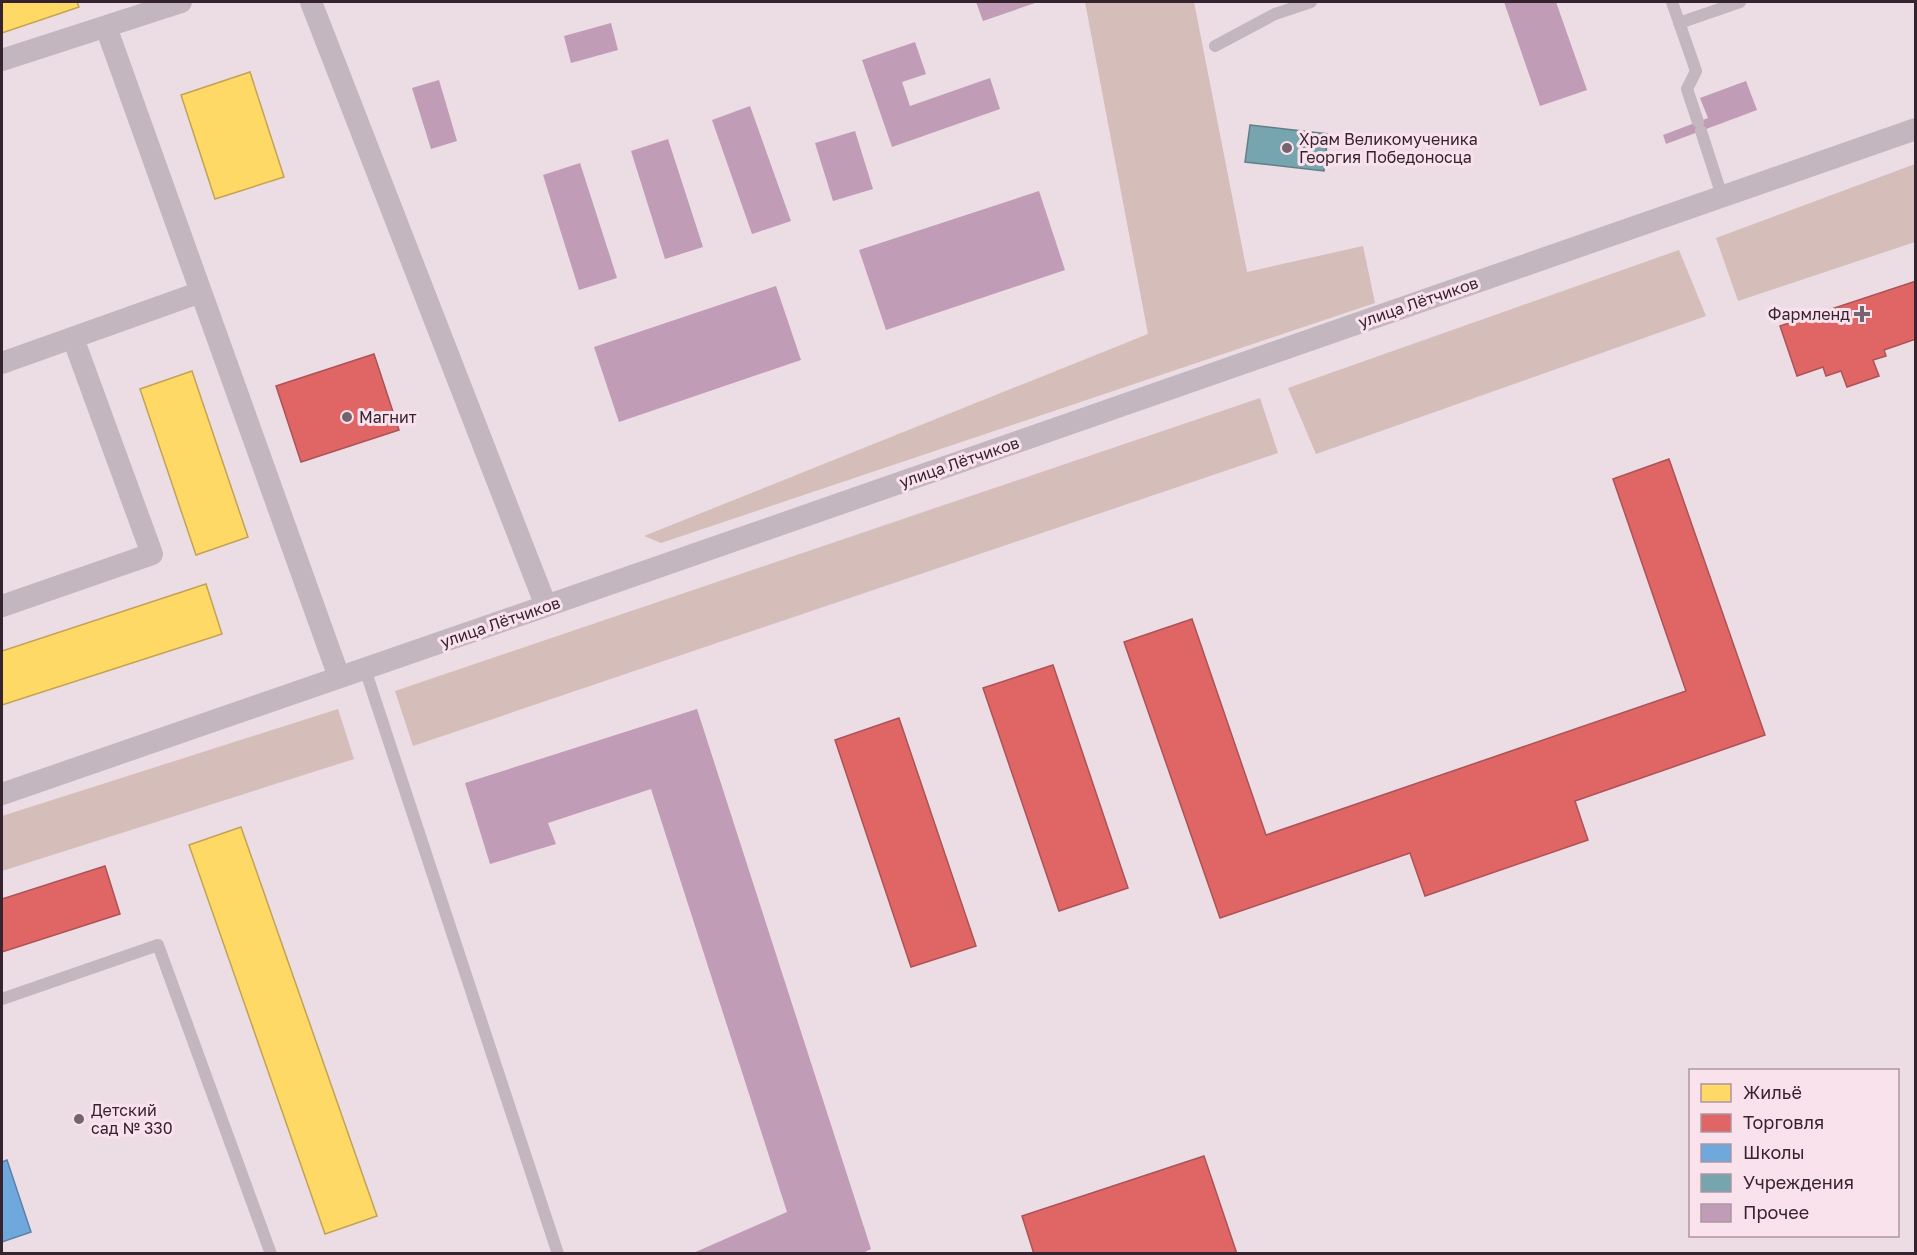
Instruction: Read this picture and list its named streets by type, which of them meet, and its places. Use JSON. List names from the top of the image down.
{
  "streets": {
    "street": ["улица Лётчиков"]
  },
  "places": {
    "other": ["Храм Великомученика Георгия Победоносца", "Магнит", "Детский сад № 330"],
    "health": ["Фармленд"]
  },
  "legend": [
    "Жильё",
    "Торговля",
    "Школы",
    "Учреждения",
    "Прочее"
  ]
}
